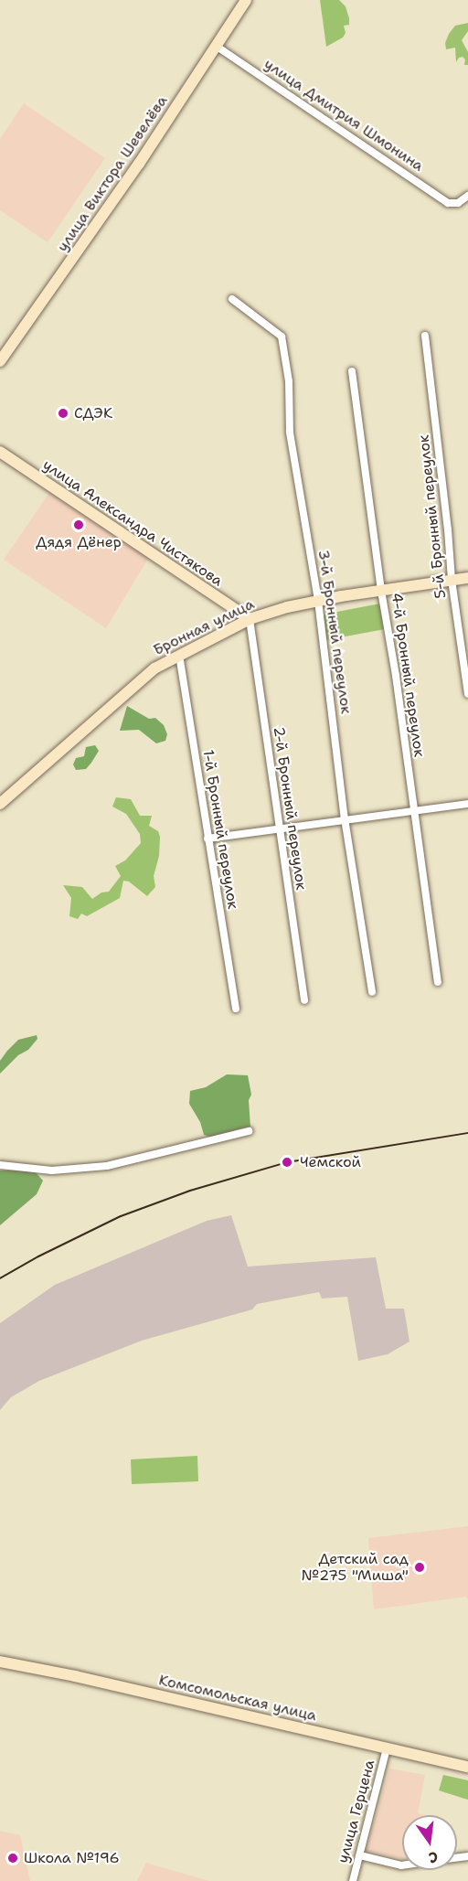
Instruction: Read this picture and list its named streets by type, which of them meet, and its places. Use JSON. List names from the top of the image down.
{
  "streets": {
    "street": [
      "улица Дмитрия Шмонина",
      "улица Виктора Шевелёва",
      "5-й Бронный переулок",
      "улица Александра Чистякова",
      "Бронная улица",
      "3-й Бронный переулок",
      "4-й Бронный переулок",
      "2-й Бронный переулок",
      "1-й Бронный переулок",
      "Комсомольская улица",
      "улица Герцена"
    ]
  },
  "crossings": [
    ["улица Дмитрия Шмонина", "улица Виктора Шевелёва"],
    ["5-й Бронный переулок", "Бронная улица"],
    ["улица Александра Чистякова", "Бронная улица"],
    ["улица Александра Чистякова", "2-й Бронный переулок"],
    ["Бронная улица", "3-й Бронный переулок"],
    ["Бронная улица", "4-й Бронный переулок"],
    ["Бронная улица", "2-й Бронный переулок"],
    ["Бронная улица", "1-й Бронный переулок"],
    ["Комсомольская улица", "улица Герцена"]
  ],
  "places": [
    "СДЭК",
    "Дядя Дёнер",
    "Чемской",
    "Детский сад №275 \"Миша\"",
    "Школа №196"
  ],
  "north": "bottom"
}
